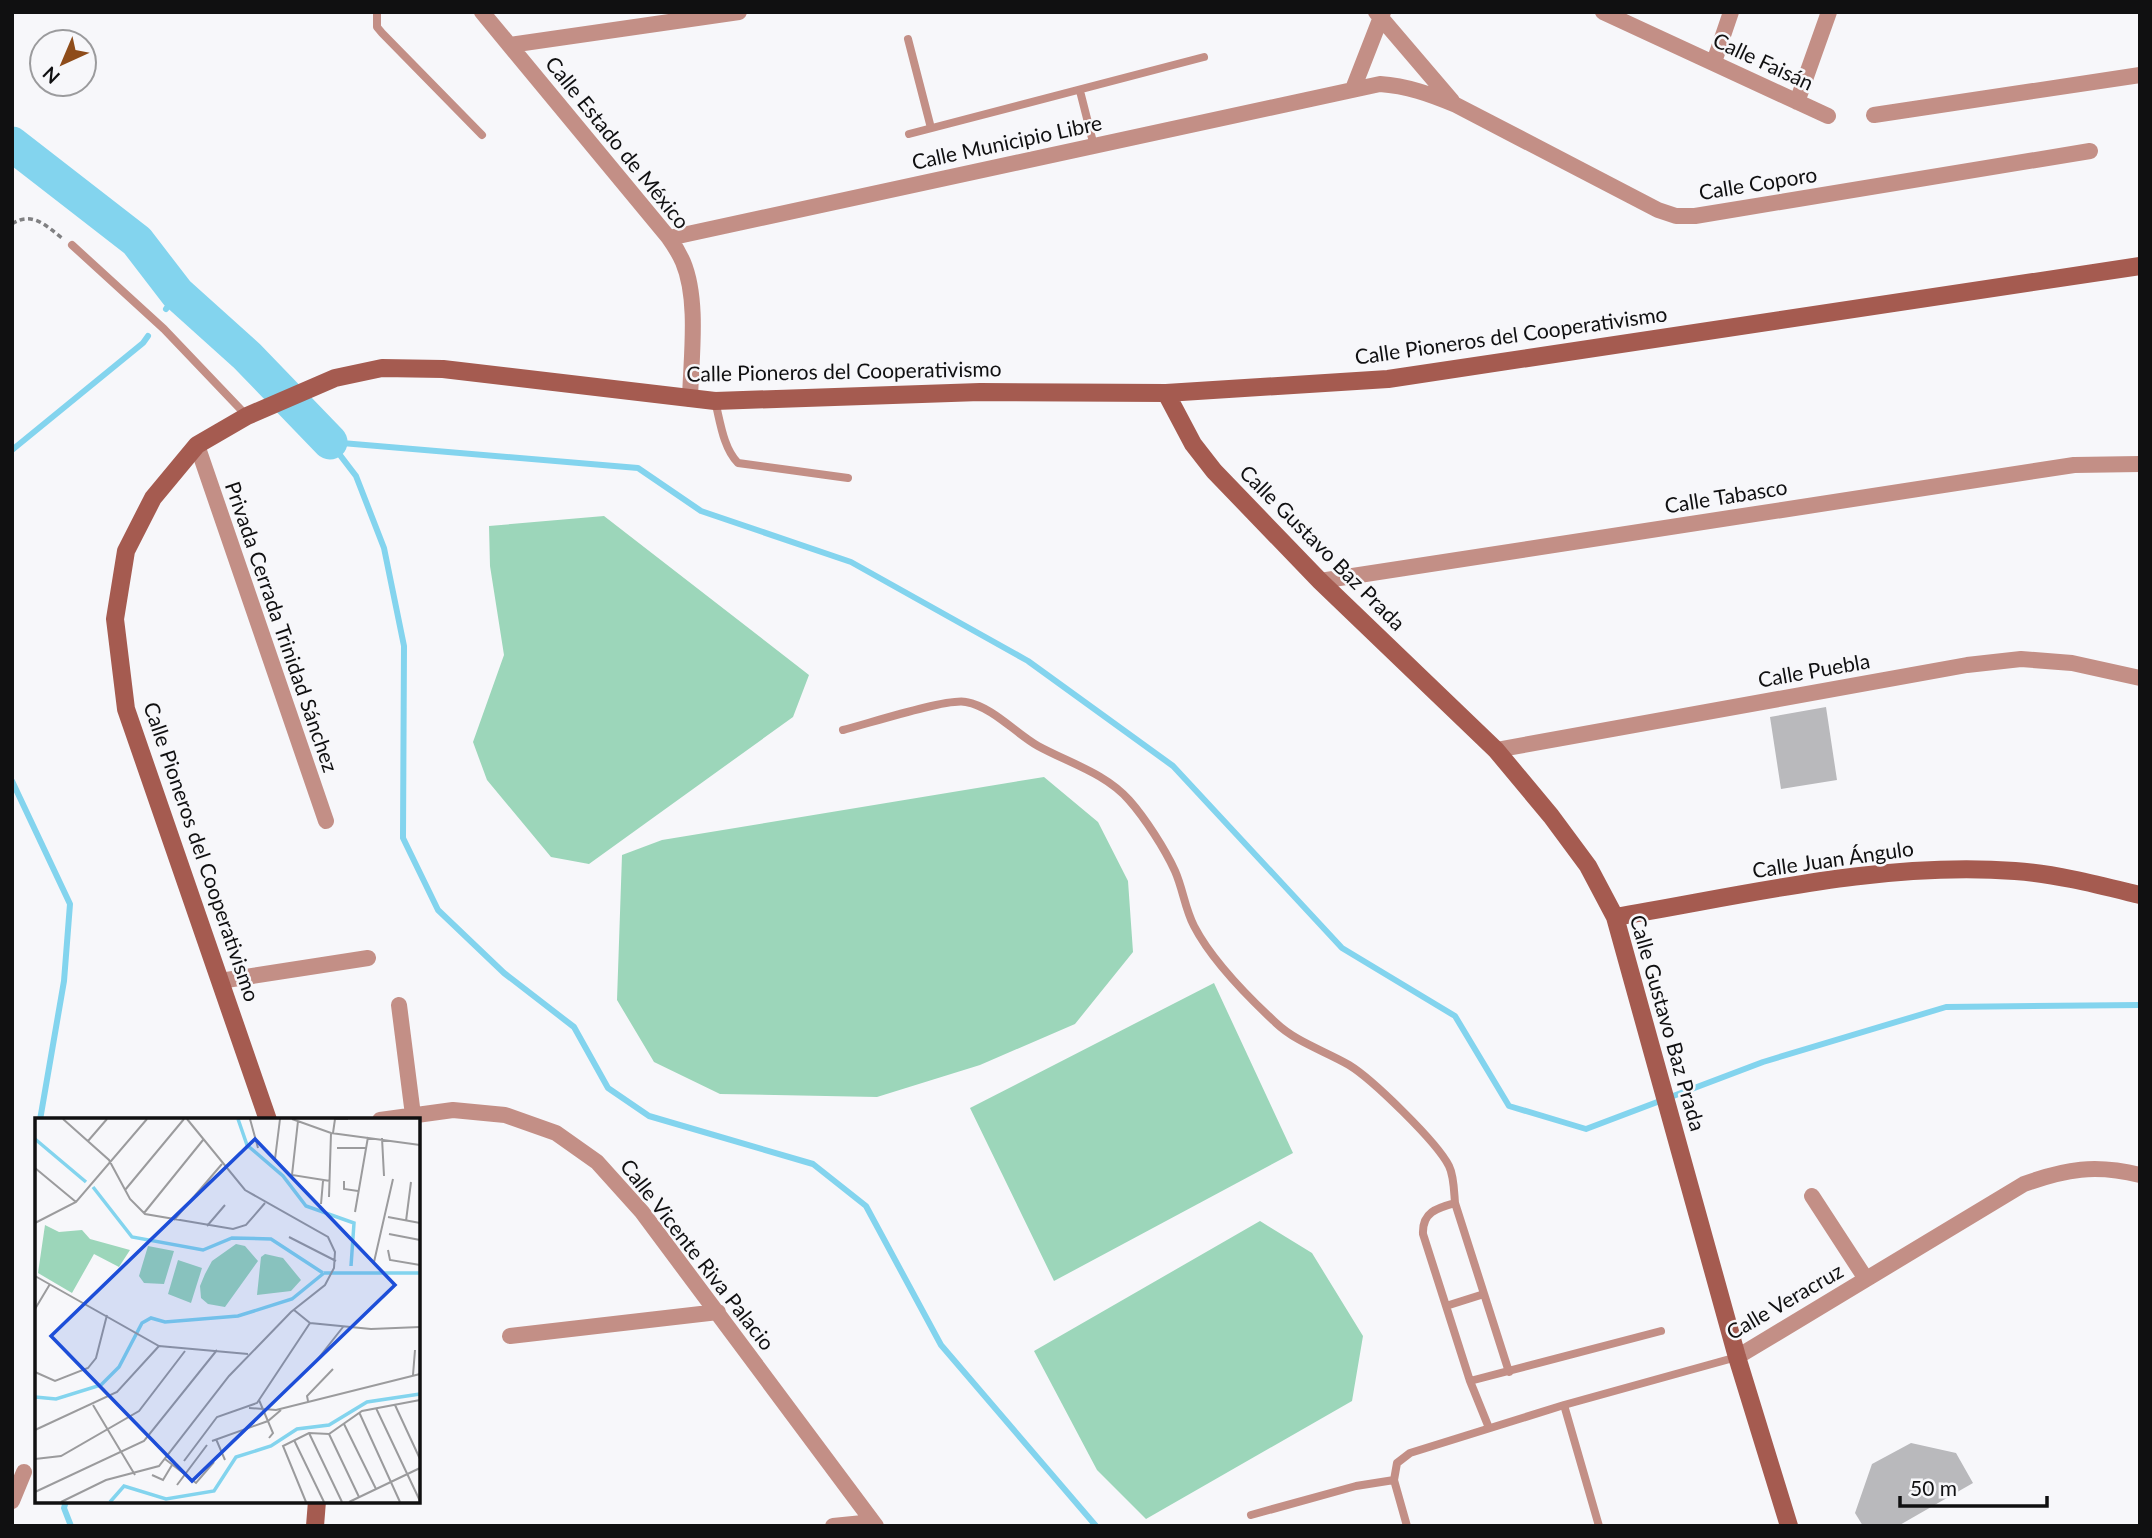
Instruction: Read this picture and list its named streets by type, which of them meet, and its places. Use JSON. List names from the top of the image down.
{
  "streets": {
    "street": [
      "Calle Faisán",
      "Calle Estado de México",
      "Calle Municipio Libre",
      "Calle Coporo",
      "Calle Pioneros del Cooperativismo",
      "Calle Tabasco",
      "Calle Gustavo Baz Prada",
      "Privada Cerrada Trinidad Sánchez",
      "Calle Puebla",
      "Calle Juan Ángulo",
      "Calle Vicente Riva Palacio",
      "Calle Veracruz"
    ]
  },
  "crossings": [
    ["Calle Estado de México", "Calle Municipio Libre"],
    ["Calle Estado de México", "Calle Pioneros del Cooperativismo"],
    ["Calle Municipio Libre", "Calle Coporo"],
    ["Calle Pioneros del Cooperativismo", "Calle Gustavo Baz Prada"],
    ["Calle Pioneros del Cooperativismo", "Privada Cerrada Trinidad Sánchez"],
    ["Calle Tabasco", "Calle Gustavo Baz Prada"],
    ["Calle Gustavo Baz Prada", "Calle Puebla"],
    ["Calle Gustavo Baz Prada", "Calle Juan Ángulo"],
    ["Calle Gustavo Baz Prada", "Calle Veracruz"]
  ],
  "scale_bar": "50 m",
  "north": "bottom left"
}
